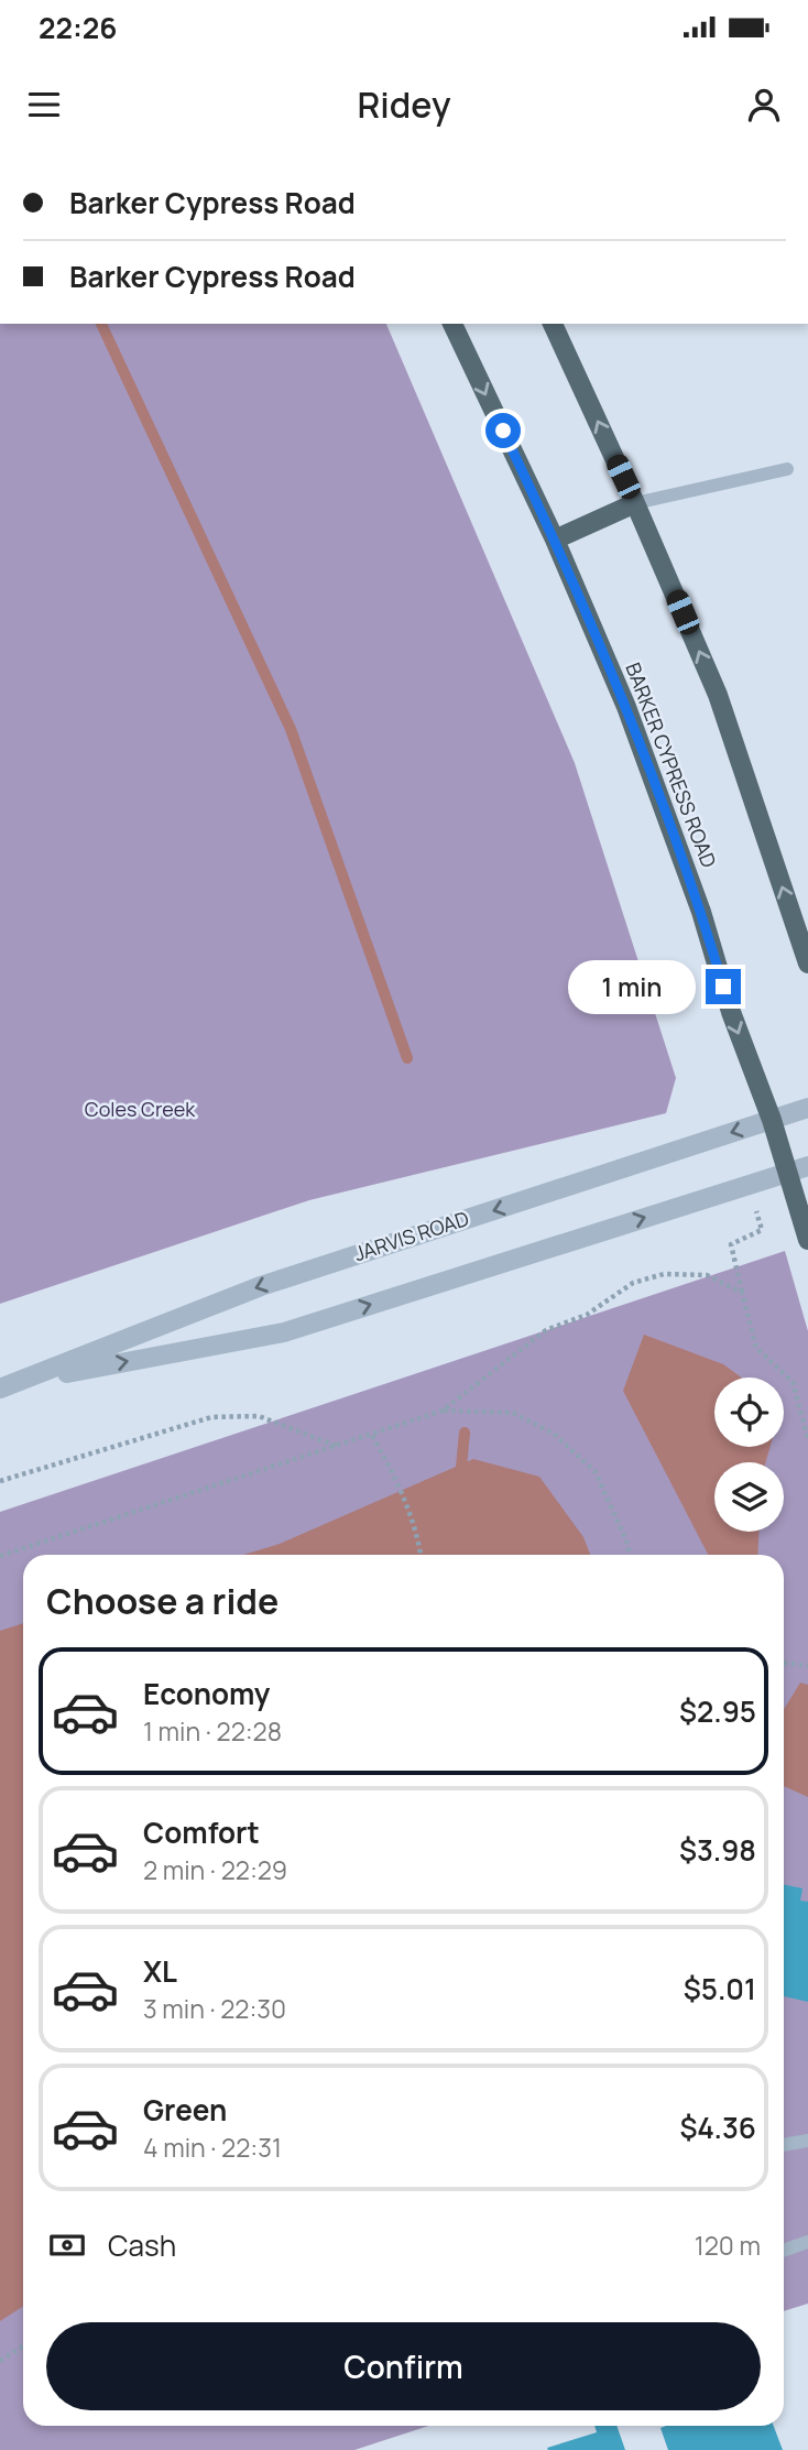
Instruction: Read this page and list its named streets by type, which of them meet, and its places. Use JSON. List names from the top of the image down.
{
  "streets": {
    "main road": ["BARKER CYPRESS ROAD"],
    "street": ["JARVIS ROAD"]
  },
  "crossings": [
    ["BARKER CYPRESS ROAD", "JARVIS ROAD"]
  ],
  "parks": ["Coles Creek"],
  "page": {
    "status": "22:26",
    "header": "Ridey",
    "banner": ["Barker Cypress Road", "Barker Cypress Road"],
    "bubble": "1 min",
    "heading": "Choose a ride",
    "list": [
      {
        "name": "Economy",
        "note": "1 min · 22:28",
        "value": "$2.95"
      },
      {
        "name": "Comfort",
        "note": "2 min · 22:29",
        "value": "$3.98"
      },
      {
        "name": "XL",
        "note": "3 min · 22:30",
        "value": "$5.01"
      },
      {
        "name": "Green",
        "note": "4 min · 22:31",
        "value": "$4.36"
      }
    ],
    "pay": ["Cash", "120 m"],
    "buttons": "Confirm"
  }
}
